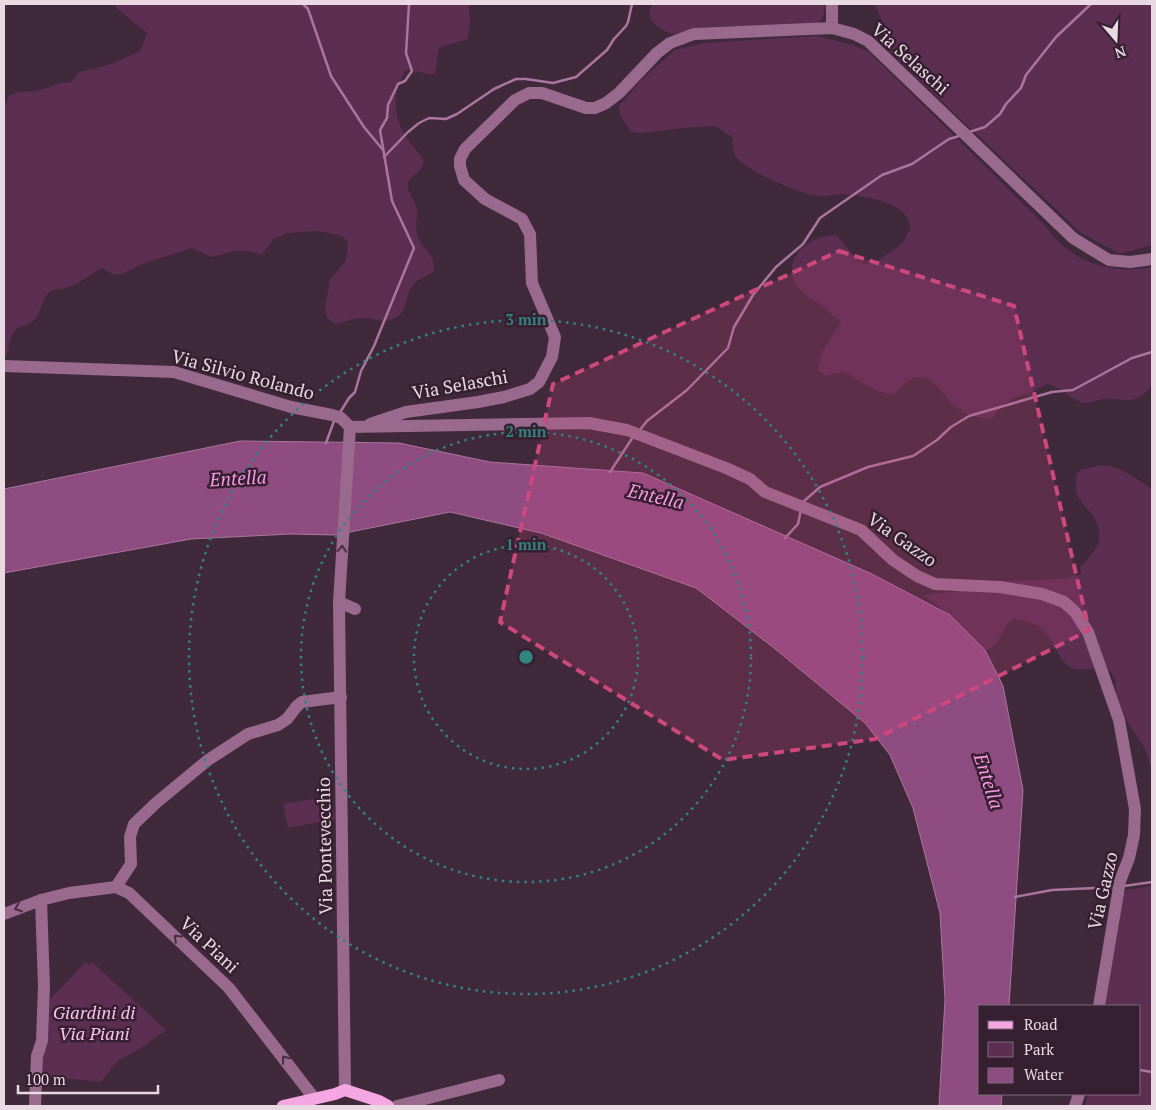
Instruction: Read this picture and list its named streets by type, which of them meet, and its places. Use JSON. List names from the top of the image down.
{
  "streets": {
    "street": [
      "Via Selaschi",
      "Via Silvio Rolando",
      "Via Gazzo",
      "Via Pontevecchio",
      "Via Piani"
    ]
  },
  "crossings": [
    ["Via Selaschi", "Via Gazzo"],
    ["Via Silvio Rolando", "Via Gazzo"],
    ["Via Silvio Rolando", "Via Pontevecchio"],
    ["Via Gazzo", "Via Pontevecchio"]
  ],
  "one_way": ["Via Piani"],
  "water": ["Entella"],
  "parks": ["Giardini di Via Piani"],
  "legend": ["Road", "Park", "Water"],
  "scale_bar": "100 m",
  "north": "bottom",
  "rings": ["3 min", "2 min", "1 min"]
}
